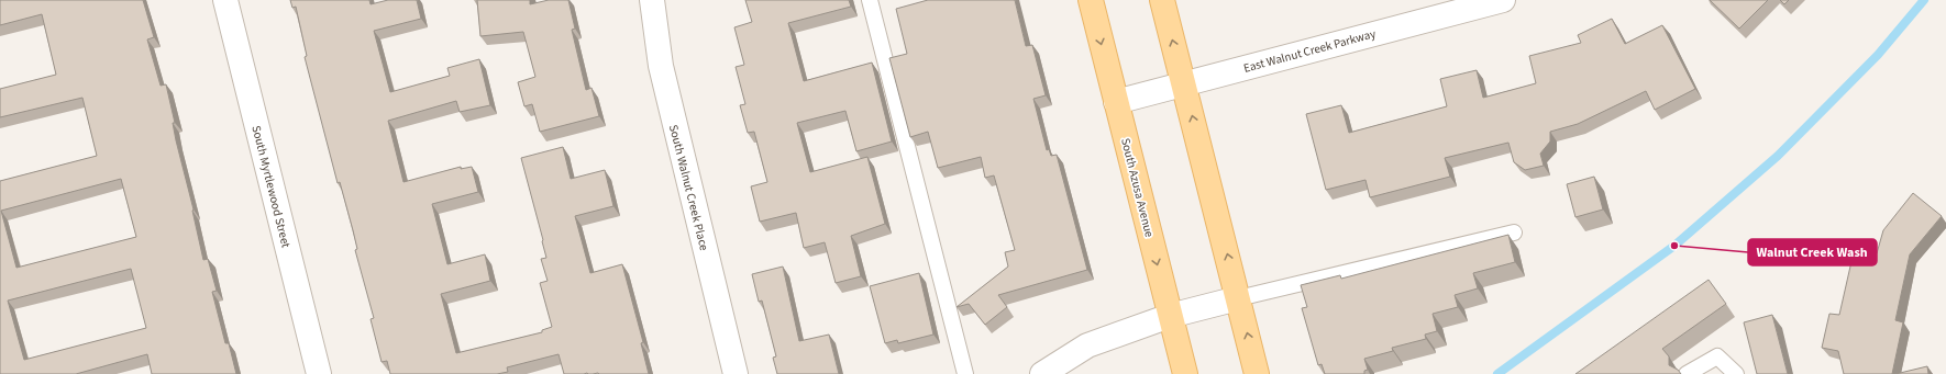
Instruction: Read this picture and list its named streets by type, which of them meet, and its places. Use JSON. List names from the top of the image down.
{
  "streets": {
    "main road": ["South Azusa Avenue"],
    "street": ["East Walnut Creek Parkway", "South Myrtlewood Street", "South Walnut Creek Place"]
  },
  "crossings": [
    ["East Walnut Creek Parkway", "South Azusa Avenue"]
  ],
  "places": ["Walnut Creek Wash"]
}
